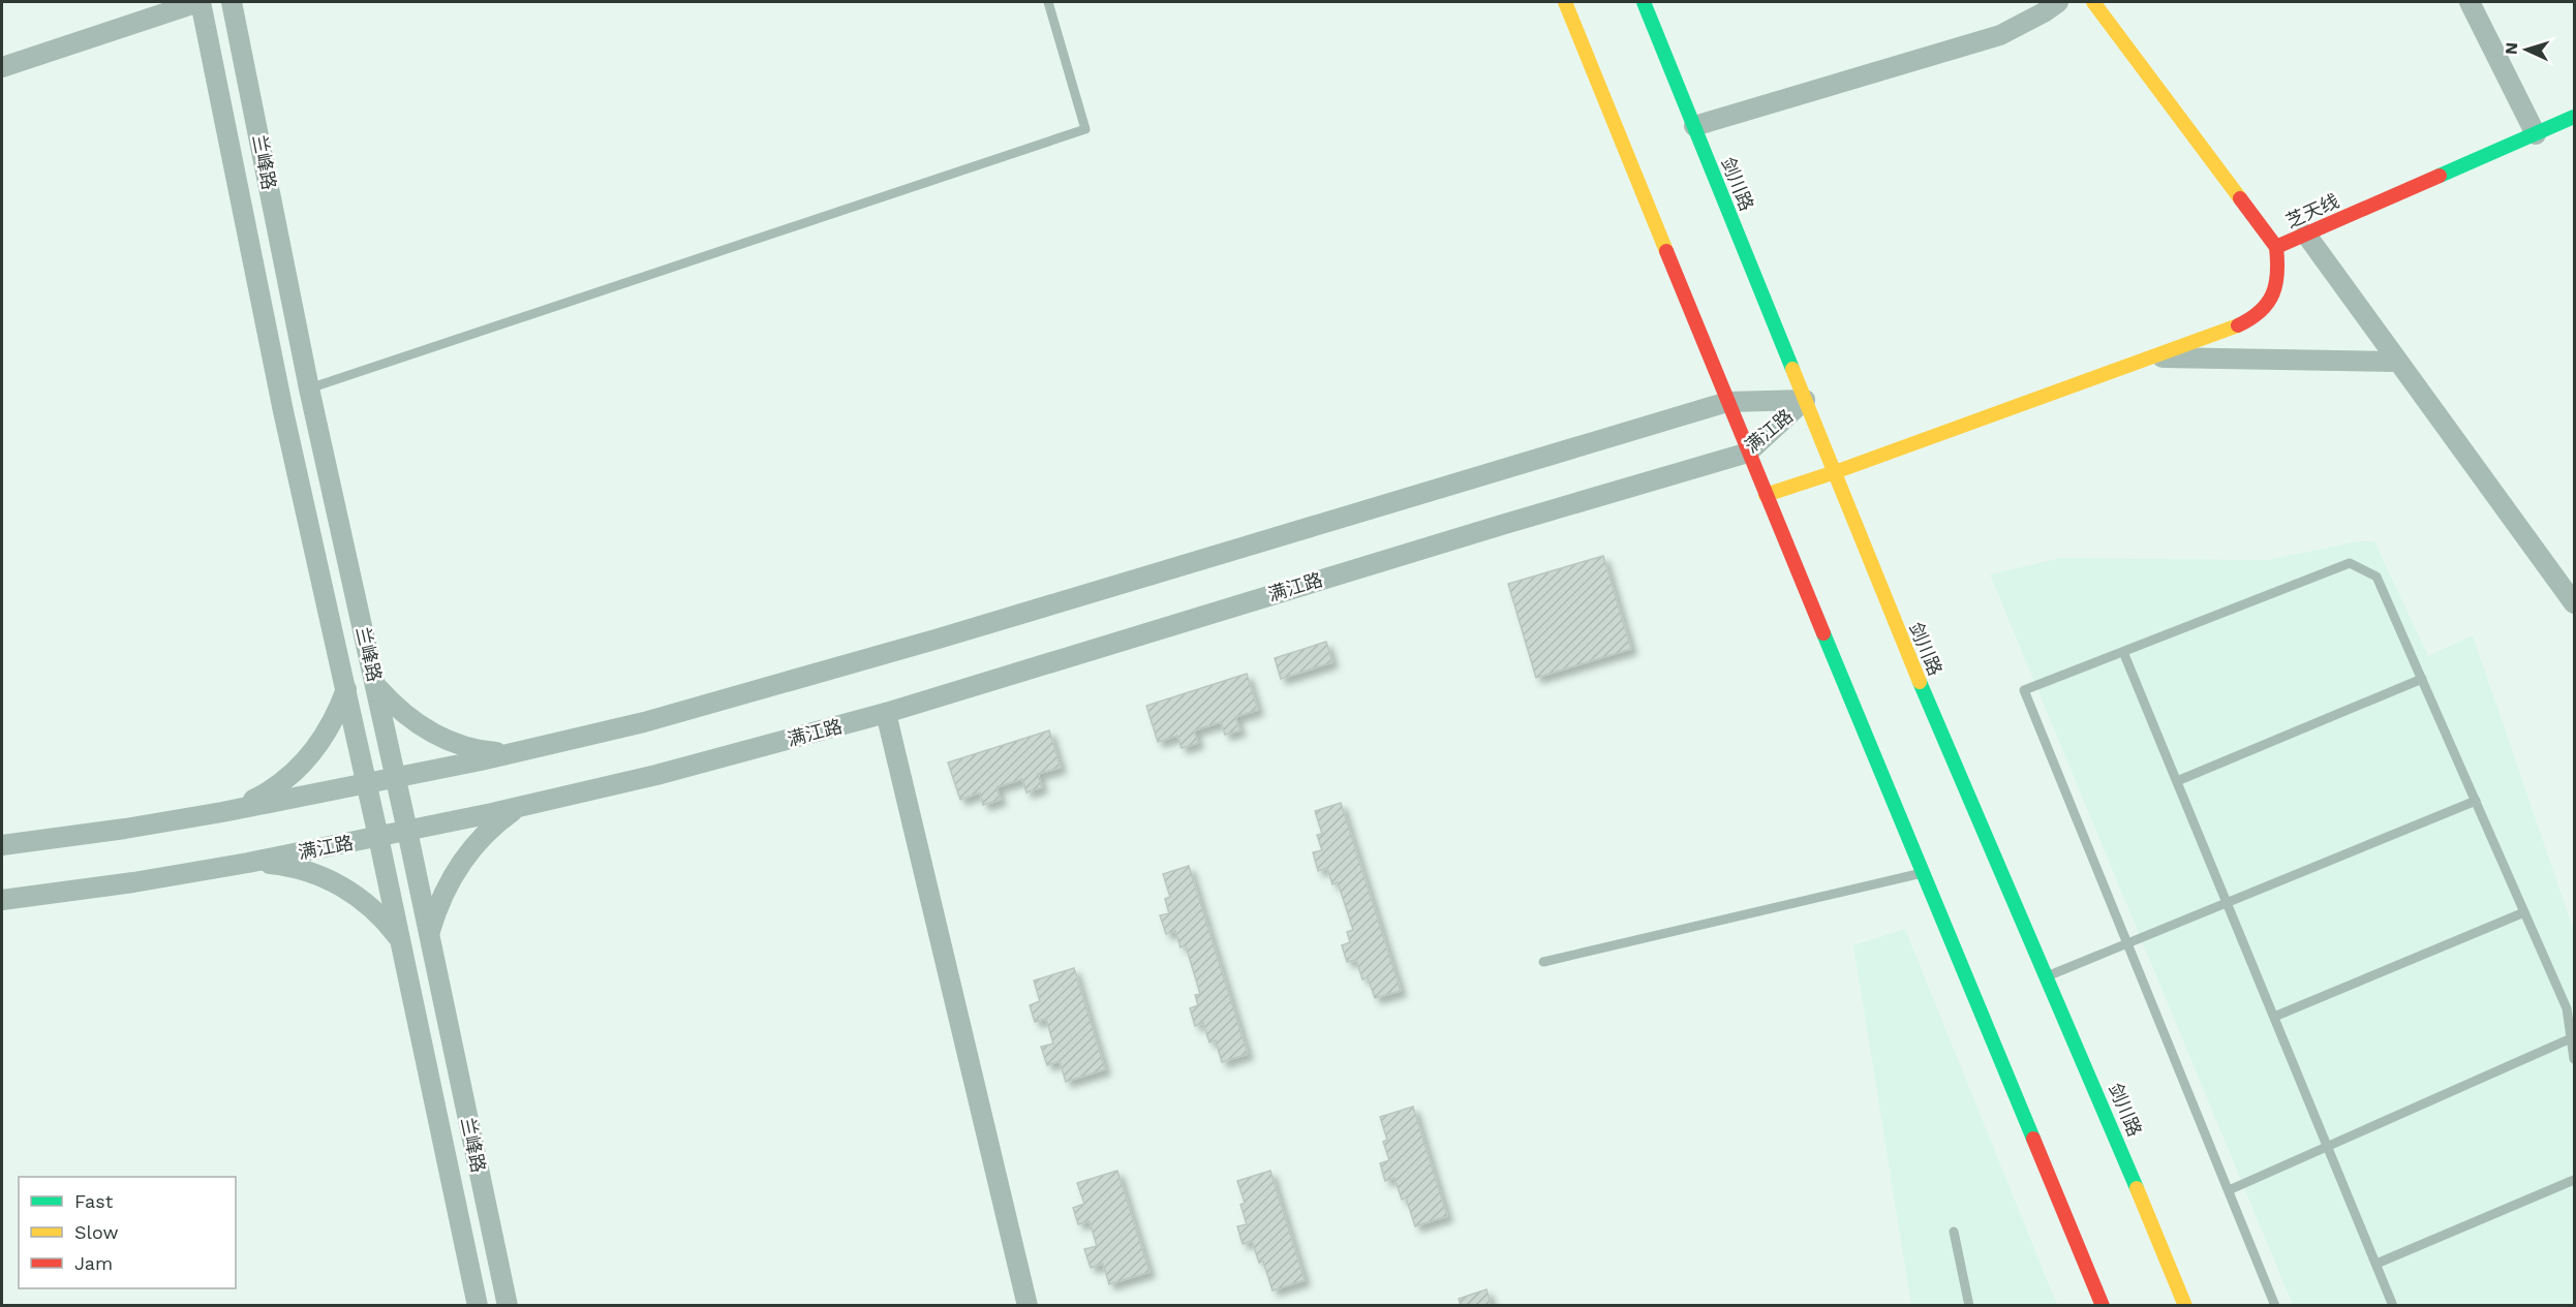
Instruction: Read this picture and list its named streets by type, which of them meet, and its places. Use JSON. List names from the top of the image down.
{
  "streets": {
    "main road": ["剑川路", "芝天线"],
    "street": ["兰峰路", "满江路"]
  },
  "crossings": [
    ["兰峰路", "满江路"],
    ["剑川路", "满江路"]
  ],
  "legend": ["Fast", "Slow", "Jam"],
  "north": "left"
}
